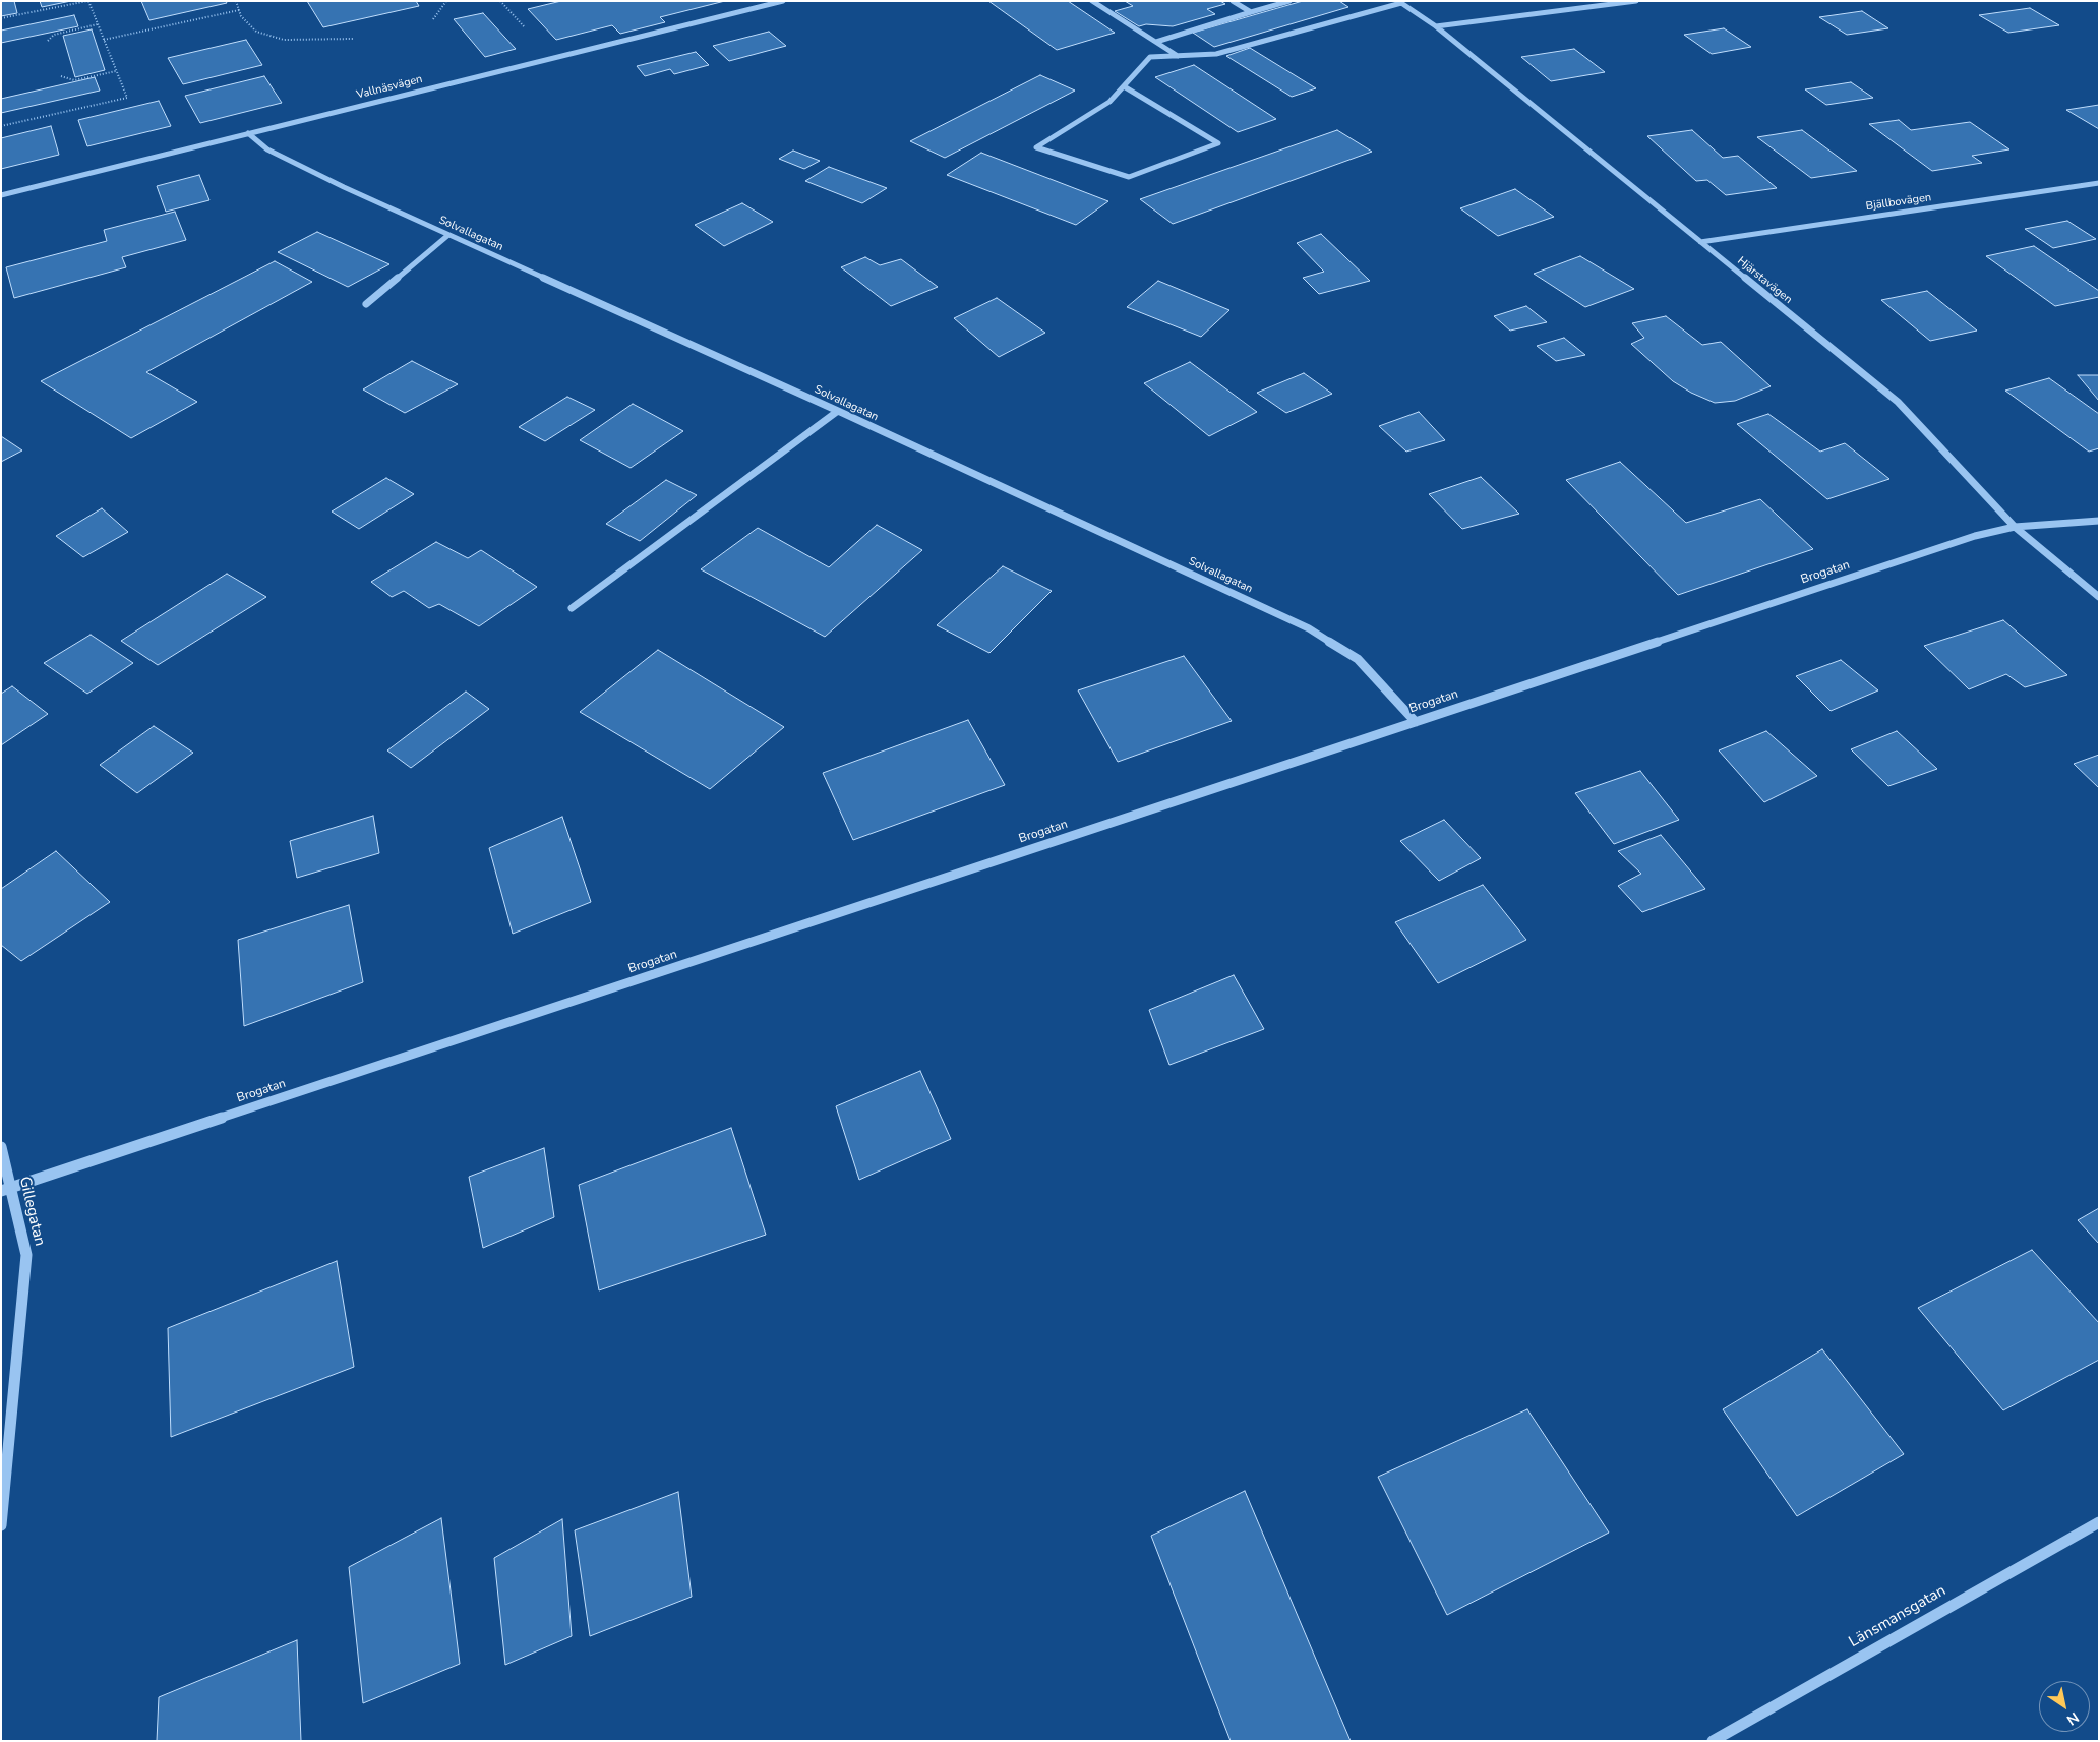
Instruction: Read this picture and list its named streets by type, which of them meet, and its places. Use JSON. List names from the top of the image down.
{
  "streets": {
    "street": [
      "Vallnäsvägen",
      "Bjällbovägen",
      "Solvallagatan",
      "Hjärstavägen",
      "Brogatan",
      "Gillegatan",
      "Länsmansgatan"
    ]
  },
  "crossings": [
    ["Vallnäsvägen", "Solvallagatan"],
    ["Bjällbovägen", "Hjärstavägen"],
    ["Solvallagatan", "Brogatan"],
    ["Hjärstavägen", "Brogatan"],
    ["Brogatan", "Gillegatan"]
  ],
  "north": "bottom right"
}
